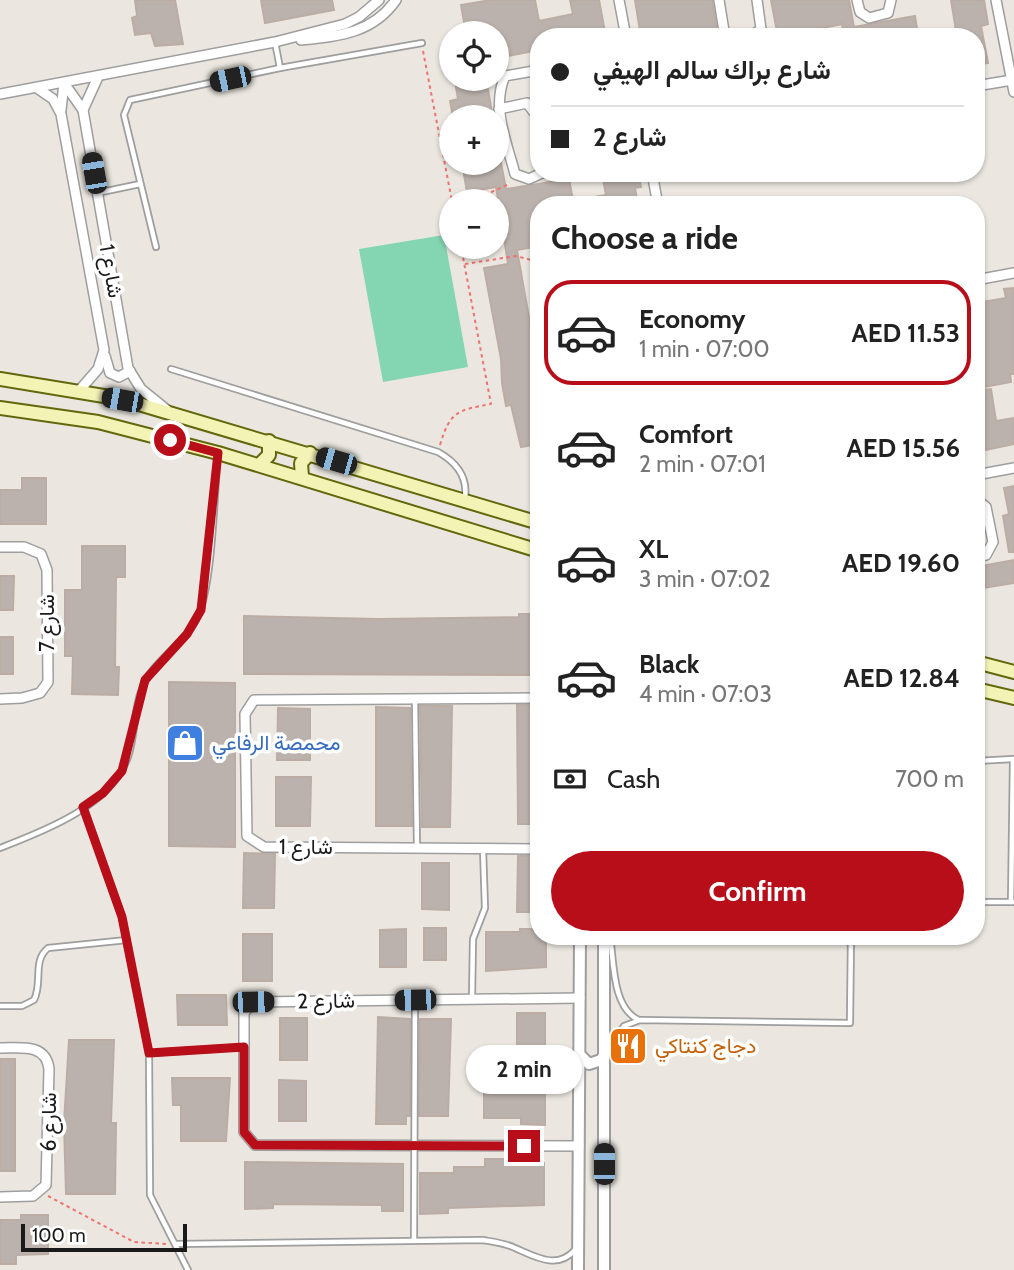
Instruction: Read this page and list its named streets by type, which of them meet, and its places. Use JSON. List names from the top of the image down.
{
  "streets": {
    "street": [
      "شارع 1",
      "شارع 7",
      "شارع 2",
      "شارع 6"
    ]
  },
  "places": {
    "shop": ["محمصة الرفاعي"],
    "restaurant": ["دجاج كنتاكي"]
  },
  "scale_bar": "100 m",
  "page": {
    "map_buttons": ["+", "−"],
    "banner": ["شارع براك سالم الهيفي", "شارع 2"],
    "heading": "Choose a ride",
    "list": [
      {
        "name": "Economy",
        "note": "1 min · 07:00",
        "value": "AED 11.53"
      },
      {
        "name": "Comfort",
        "note": "2 min · 07:01",
        "value": "AED 15.56"
      },
      {
        "name": "XL",
        "note": "3 min · 07:02",
        "value": "AED 19.60"
      },
      {
        "name": "Black",
        "note": "4 min · 07:03",
        "value": "AED 12.84"
      }
    ],
    "pay": ["Cash", "700 m"],
    "buttons": "Confirm",
    "bubble": "2 min",
    "scale": "100 m"
  }
}
